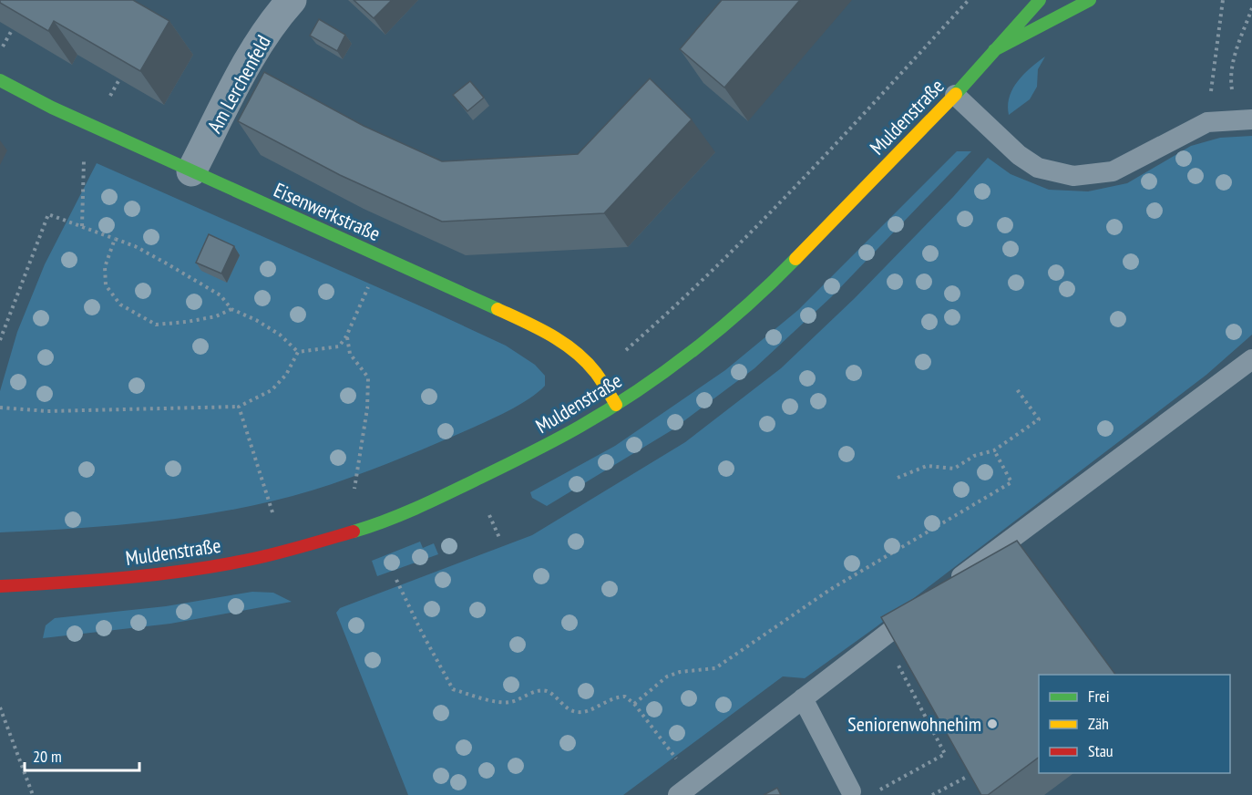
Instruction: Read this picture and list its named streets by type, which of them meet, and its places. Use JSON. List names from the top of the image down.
{
  "streets": {
    "main road": ["Muldenstraße", "Eisenwerkstraße"],
    "street": ["Am Lerchenfeld"]
  },
  "crossings": [
    ["Am Lerchenfeld", "Eisenwerkstraße"],
    ["Muldenstraße", "Eisenwerkstraße"]
  ],
  "places": ["Seniorenwohnehim"],
  "legend": ["Frei", "Zäh", "Stau"],
  "scale_bar": "20 m"
}
